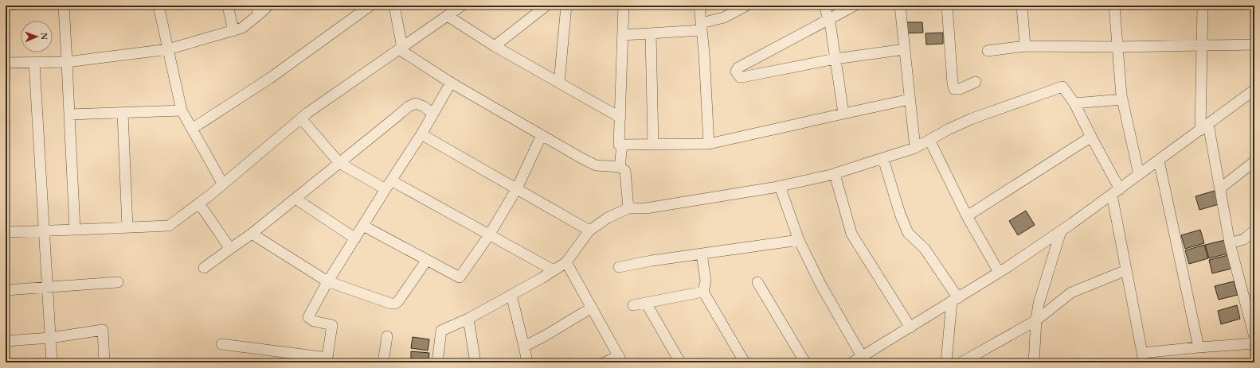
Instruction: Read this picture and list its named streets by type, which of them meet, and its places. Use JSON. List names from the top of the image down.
{
  "north": "right"
}
